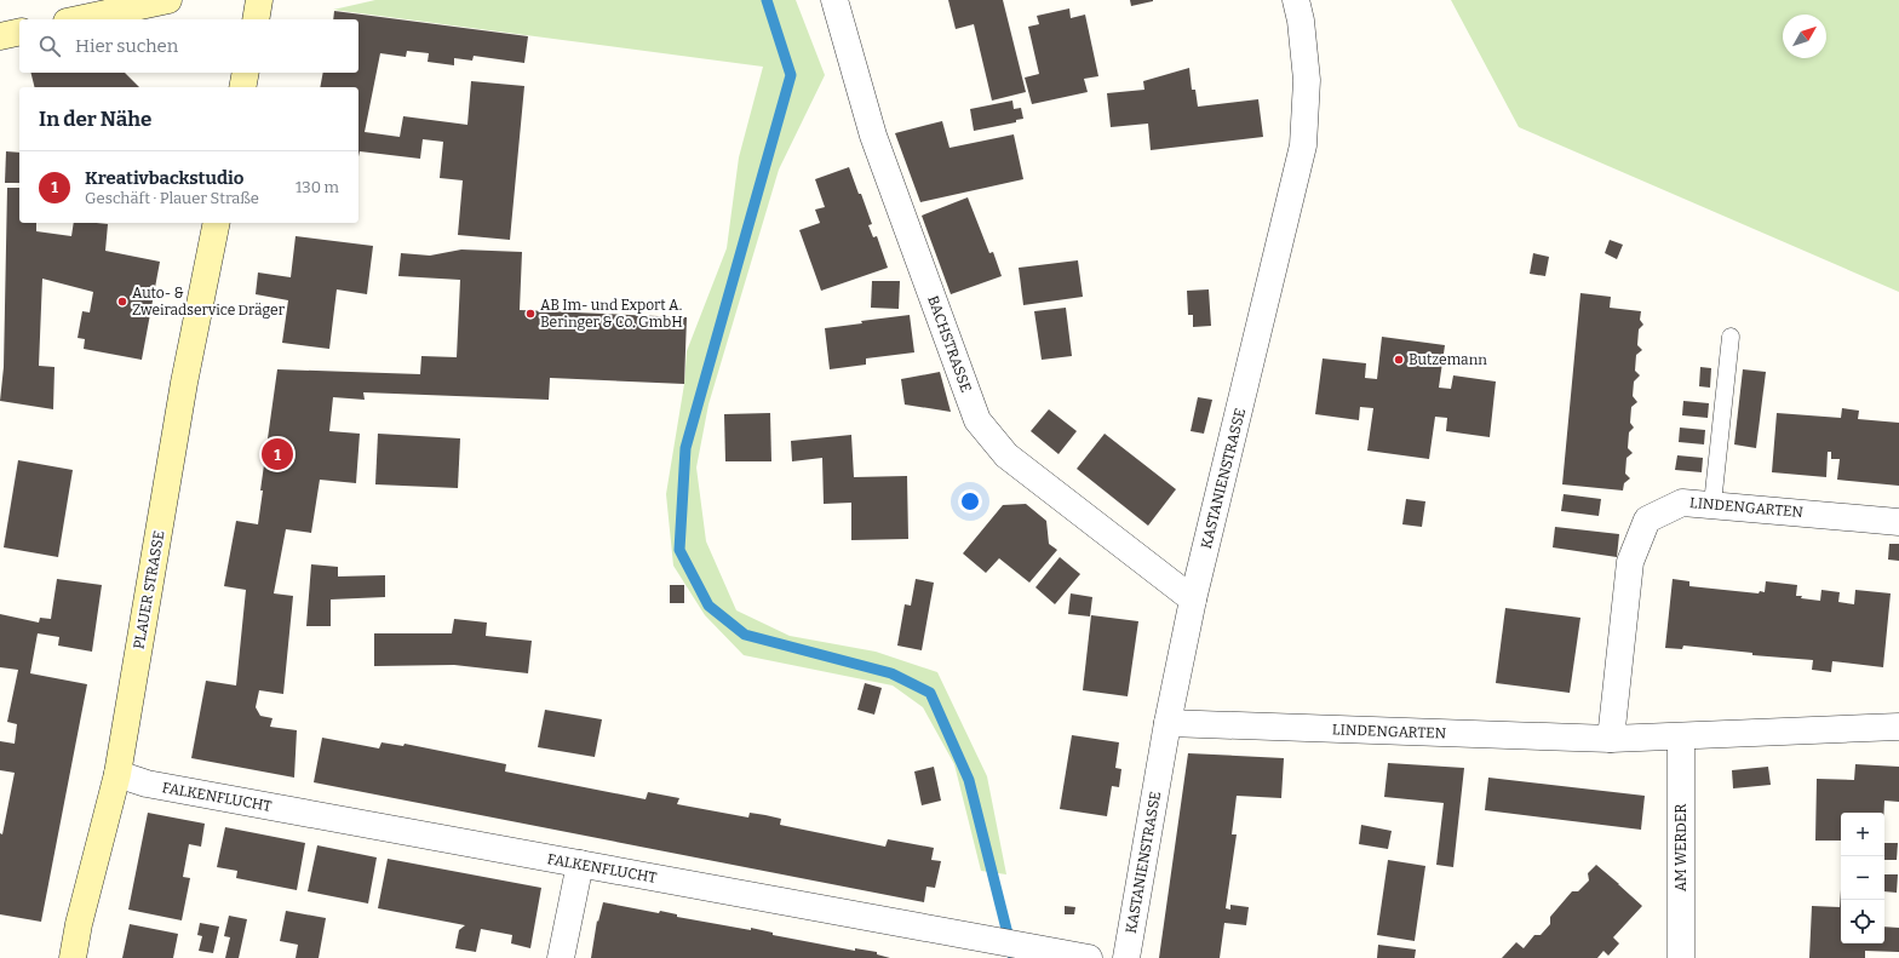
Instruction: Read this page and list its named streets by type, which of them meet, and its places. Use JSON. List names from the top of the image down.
{
  "streets": {
    "main road": ["PLAUER STRASSE"],
    "street": [
      "BACHSTRASSE",
      "KASTANIENSTRASSE",
      "LINDENGARTEN",
      "FALKENFLUCHT",
      "AM WERDER"
    ]
  },
  "crossings": [
    ["BACHSTRASSE", "KASTANIENSTRASSE"],
    ["KASTANIENSTRASSE", "LINDENGARTEN"],
    ["LINDENGARTEN", "AM WERDER"],
    ["PLAUER STRASSE", "FALKENFLUCHT"]
  ],
  "places": ["Auto- & Zweiradservice Dräger", "AB Im- und Export A. Beringer & Co. GmbH", "Butzemann"],
  "north": "top right",
  "page": {
    "search": "Hier suchen",
    "heading": "In der Nähe",
    "list": [
      {
        "mark": "1",
        "name": "Kreativbackstudio",
        "note": "Geschäft · Plauer Straße",
        "value": "130 m"
      }
    ],
    "pins": "1",
    "map_buttons": ["+", "−"]
  }
}
